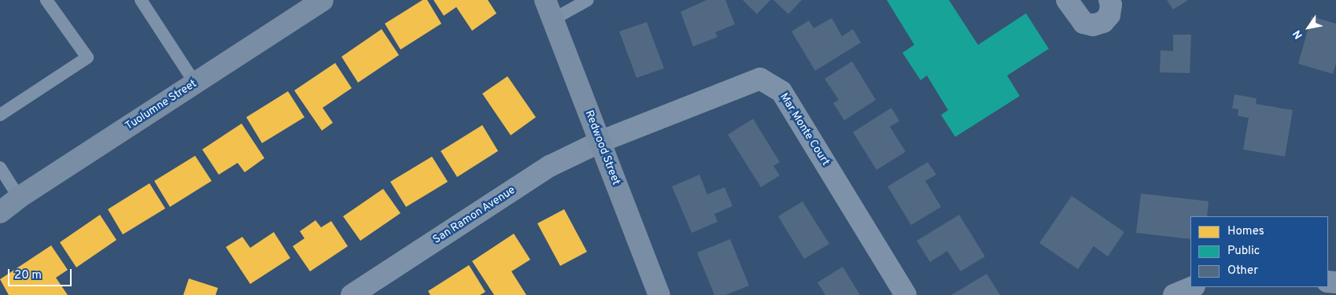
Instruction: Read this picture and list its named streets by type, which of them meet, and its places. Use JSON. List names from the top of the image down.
{
  "streets": {
    "main road": ["Tuolumne Street", "Redwood Street"],
    "street": ["Mar Monte Court", "San Ramon Avenue"]
  },
  "crossings": [
    ["Mar Monte Court", "Redwood Street"],
    ["Mar Monte Court", "San Ramon Avenue"],
    ["Redwood Street", "San Ramon Avenue"]
  ],
  "legend": ["Homes", "Public", "Other"],
  "scale_bar": "20 m",
  "north": "bottom left"
}
